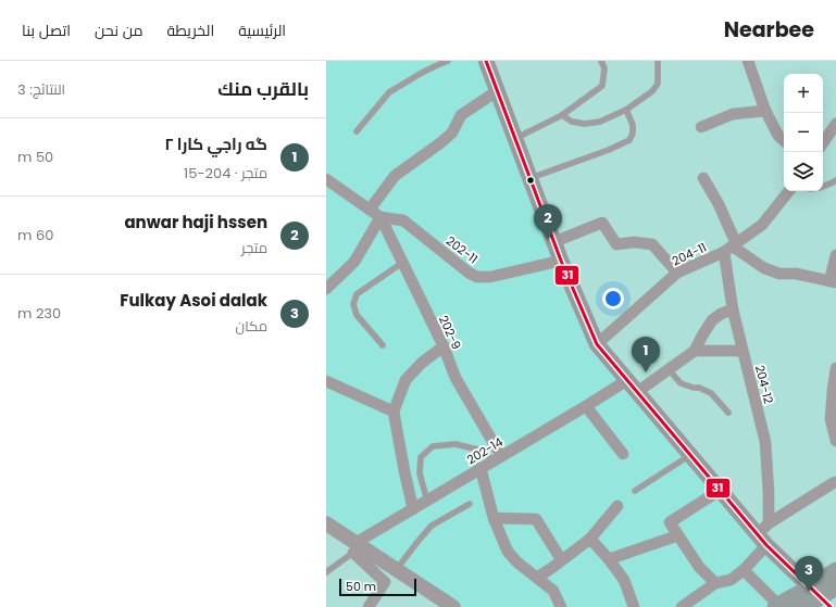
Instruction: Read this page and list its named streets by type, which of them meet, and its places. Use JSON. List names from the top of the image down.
{
  "streets": {
    "street": [
      "202-11",
      "204-11",
      "202-9",
      "204-12",
      "202-14"
    ]
  },
  "crossings": [
    ["202-11", "202-9"],
    ["204-11", "204-12"],
    ["202-9", "202-14"]
  ],
  "lines": ["transit line 31"],
  "scale_bar": "50 m",
  "page": {
    "header": "Nearbee",
    "nav": [
      "الرئيسية",
      "الخريطة",
      "من نحن",
      "اتصل بنا"
    ],
    "heading": ["بالقرب منك", "النتائج: 3"],
    "map_buttons": ["+", "−"],
    "list": [
      {
        "mark": "1",
        "name": "گه راجي كارا ٢",
        "note": "متجر · 204-15",
        "value": "50 m"
      },
      {
        "mark": "2",
        "name": "anwar haji hssen",
        "note": "متجر",
        "value": "60 m"
      },
      {
        "mark": "3",
        "name": "Fulkay Asoi dalak",
        "note": "مكان",
        "value": "230 m"
      }
    ],
    "pins": ["2", "1", "3"],
    "scale": "50 m"
  }
}
